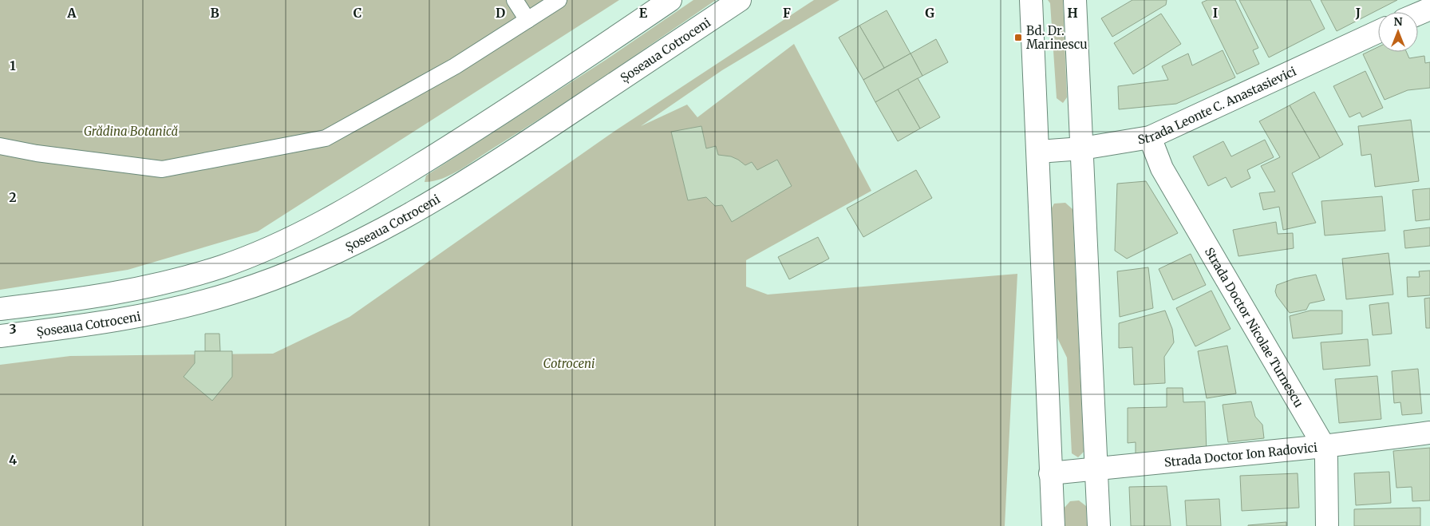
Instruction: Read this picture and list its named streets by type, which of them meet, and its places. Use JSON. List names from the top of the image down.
{
  "streets": {
    "main road": [
      "Șoseaua Cotroceni",
      "Strada Leonte C. Anastasievici",
      "Strada Doctor Nicolae Turnescu",
      "Strada Doctor Ion Radovici"
    ]
  },
  "crossings": [
    ["Strada Leonte C. Anastasievici", "Strada Doctor Nicolae Turnescu"],
    ["Strada Doctor Nicolae Turnescu", "Strada Doctor Ion Radovici"]
  ],
  "parks": ["Grădina Botanică", "Cotroceni"],
  "places": {
    "transit": ["Bd. Dr. Marinescu"]
  },
  "north": "top",
  "grid": {
    "columns": [
      "A",
      "B",
      "C",
      "D",
      "E",
      "F",
      "G",
      "H",
      "I",
      "J"
    ],
    "rows": [
      "1",
      "2",
      "3",
      "4"
    ]
  }
}
